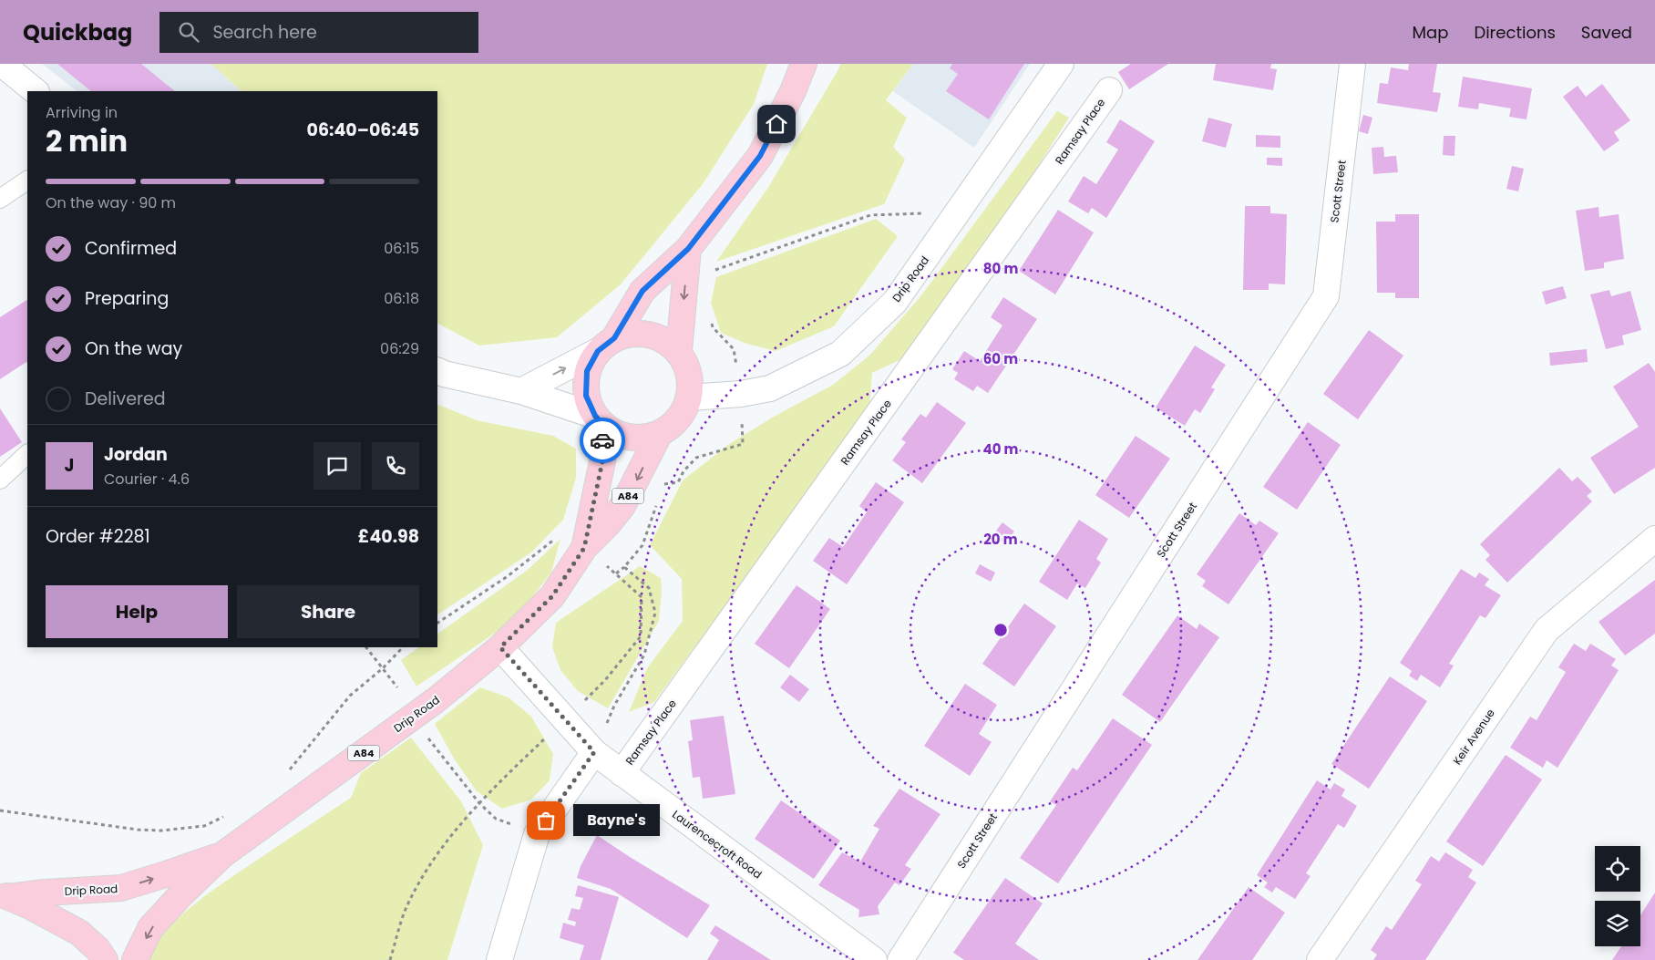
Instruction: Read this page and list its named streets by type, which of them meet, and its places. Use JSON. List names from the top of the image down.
{
  "streets": {
    "main road": ["Drip Road", "A84"],
    "street": [
      "Ramsay Place",
      "Scott Street",
      "Keir Avenue",
      "Laurencecroft Road"
    ]
  },
  "crossings": [
    ["Ramsay Place", "Laurencecroft Road"],
    ["Drip Road", "Laurencecroft Road"]
  ],
  "places": ["Bayne's"],
  "page": {
    "header": "Quickbag",
    "search": "Search here",
    "nav": ["Map", "Directions", "Saved"],
    "heading": ["2 min", "Arriving in", "06:40–06:45"],
    "panel": [
      "Jordan",
      "Courier · 4.6",
      "Order #2281",
      "£40.98"
    ],
    "bar": "On the way · 90 m",
    "list": [
      ["Confirmed", "06:15"],
      ["Preparing", "06:18"],
      ["On the way", "06:29"],
      "Delivered"
    ],
    "round": "J",
    "buttons": ["Help", "Share"],
    "bubble": "Bayne's"
  },
  "rings": [
    "80 m",
    "60 m",
    "40 m",
    "20 m"
  ]
}
